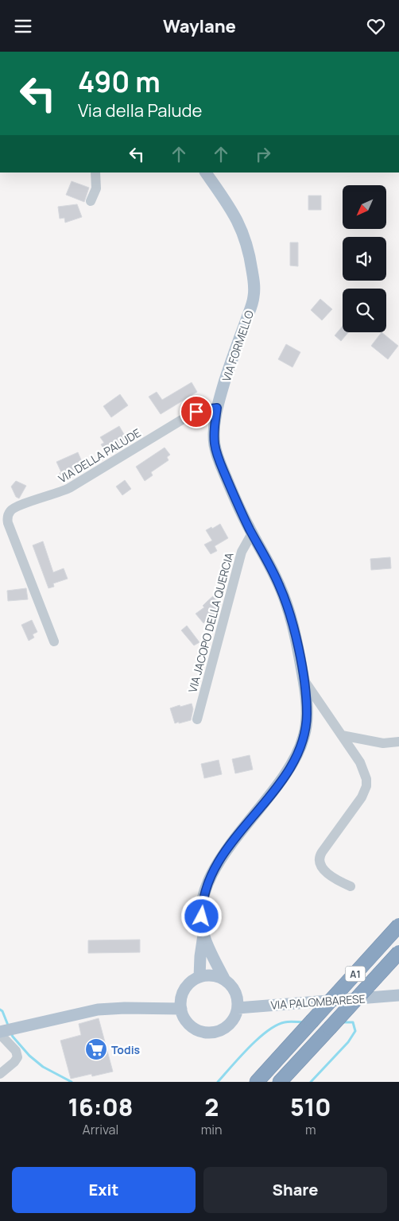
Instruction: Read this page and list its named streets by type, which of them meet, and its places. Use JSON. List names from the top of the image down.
{
  "streets": {
    "highway": ["A1"],
    "main road": ["VIA FORMELLO", "VIA PALOMBARESE"],
    "street": ["VIA DELLA PALUDE", "VIA JACOPO DELLA QUERCIA"]
  },
  "crossings": [
    ["VIA FORMELLO", "VIA DELLA PALUDE"],
    ["VIA FORMELLO", "VIA JACOPO DELLA QUERCIA"]
  ],
  "places": {
    "supermarket": ["Todis"]
  },
  "north": "bottom left",
  "page": {
    "header": "Waylane",
    "turn": ["490 m", "Via della Palude"],
    "eta": [
      "16:08",
      "Arrival",
      "2",
      "min",
      "510",
      "m"
    ],
    "buttons": ["Exit", "Share"]
  }
}
